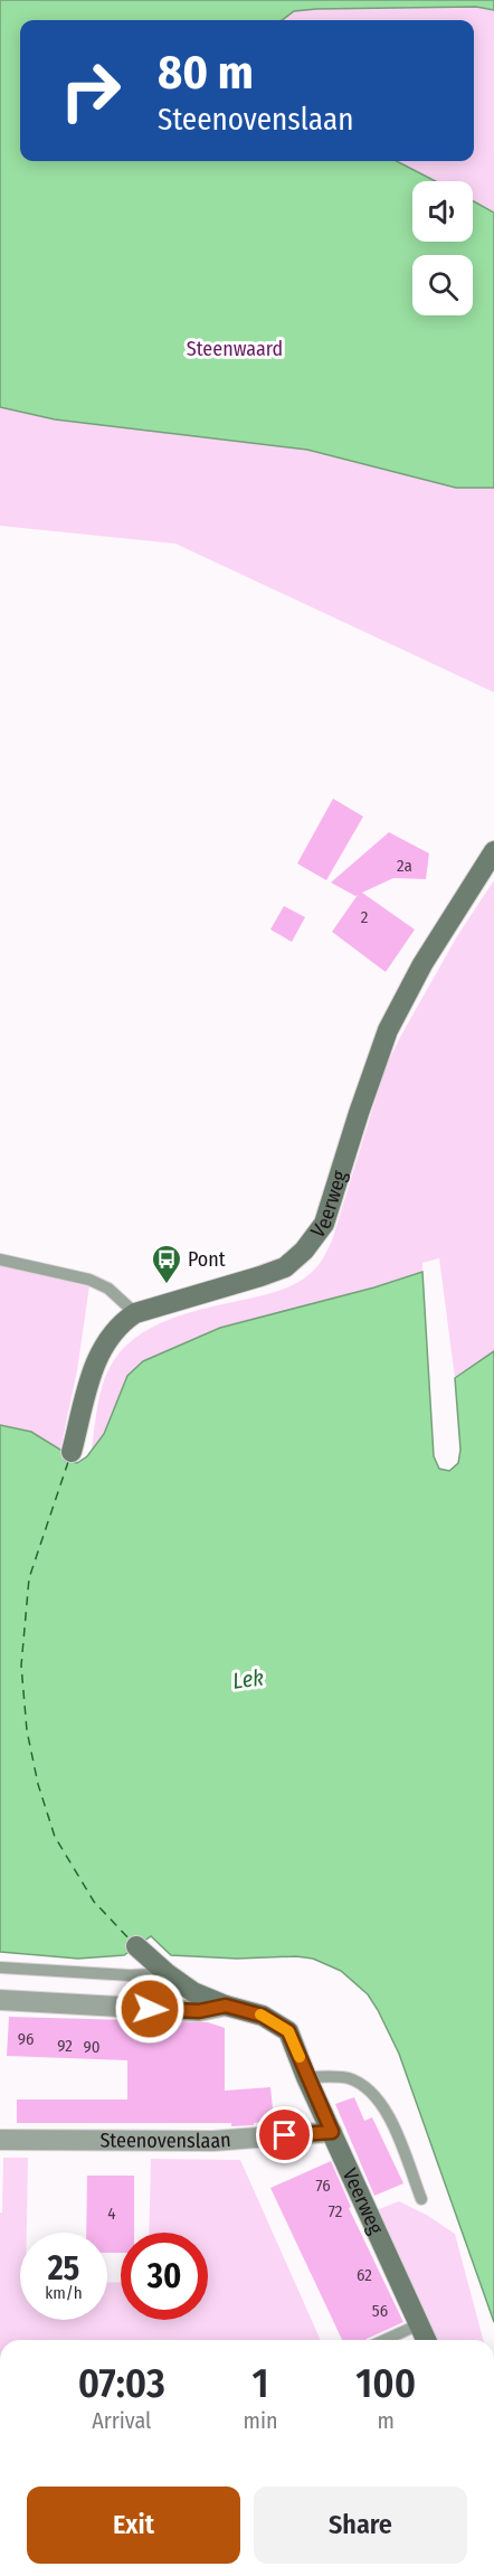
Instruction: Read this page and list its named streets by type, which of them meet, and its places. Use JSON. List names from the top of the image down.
{
  "streets": {
    "street": ["Veerweg", "Steenovenslaan"]
  },
  "crossings": [
    ["Veerweg", "Steenovenslaan"]
  ],
  "water": ["Lek"],
  "parks": ["Steenwaard"],
  "places": {
    "bus stop": ["Pont"]
  },
  "house_numbers": [
    "2a",
    "2",
    "96",
    "92",
    "90",
    "76",
    "72",
    "4",
    "62",
    "56"
  ],
  "page": {
    "turn": ["80 m", "Steenovenslaan"],
    "speed": "25 km/h",
    "limit": "30",
    "eta": [
      "07:03",
      "Arrival",
      "1",
      "min",
      "100",
      "m"
    ],
    "buttons": ["Exit", "Share"]
  }
}
